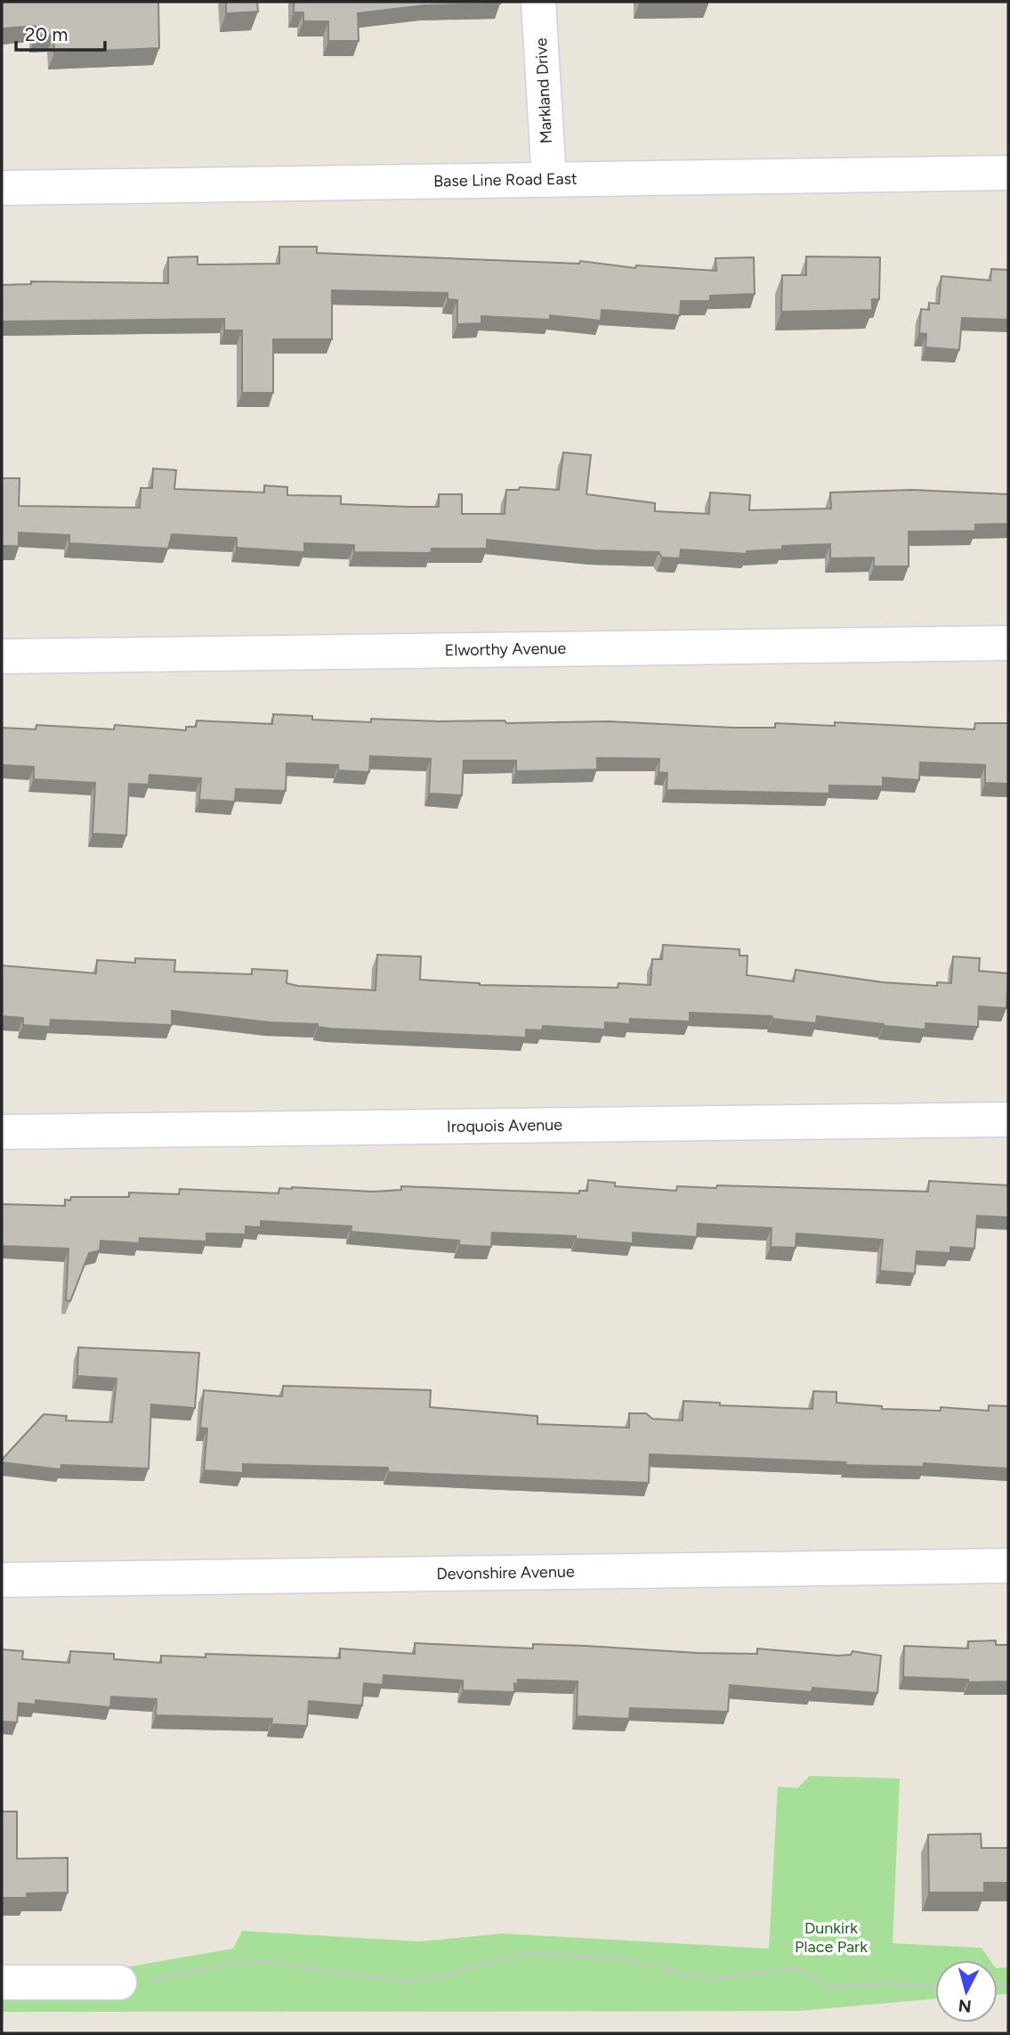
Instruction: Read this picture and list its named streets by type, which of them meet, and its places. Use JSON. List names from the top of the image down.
{
  "streets": {
    "street": [
      "Markland Drive",
      "Base Line Road East",
      "Elworthy Avenue",
      "Iroquois Avenue",
      "Devonshire Avenue"
    ]
  },
  "crossings": [
    ["Markland Drive", "Base Line Road East"]
  ],
  "parks": ["Dunkirk Place Park"],
  "scale_bar": "20 m",
  "north": "bottom"
}
